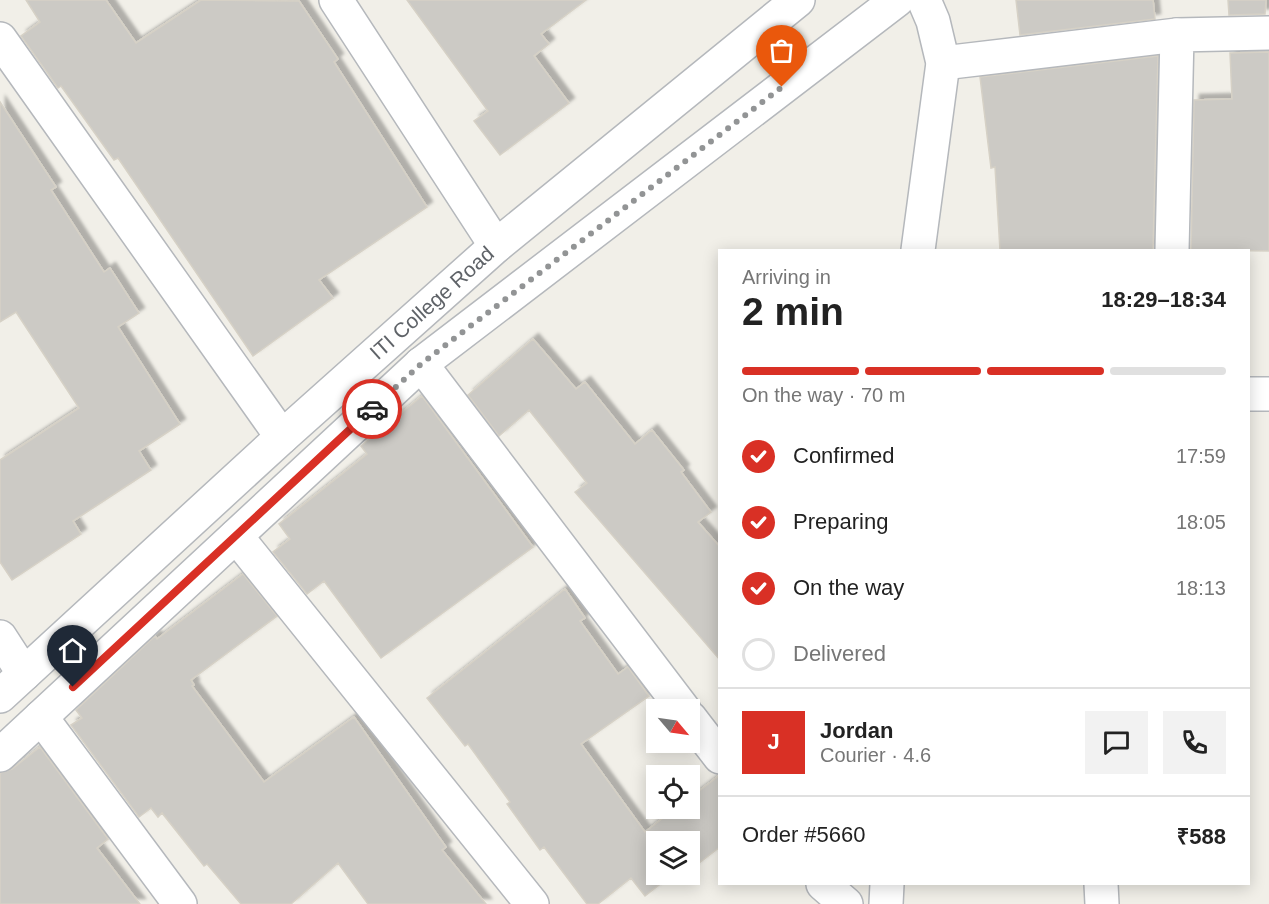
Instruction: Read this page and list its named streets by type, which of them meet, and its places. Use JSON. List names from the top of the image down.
{
  "streets": {
    "street": ["ITI College Road"]
  },
  "north": "bottom right",
  "page": {
    "heading": ["2 min", "Arriving in", "18:29–18:34"],
    "panel": [
      "Jordan",
      "Courier · 4.6",
      "Order #5660",
      "₹588"
    ],
    "bar": "On the way · 70 m",
    "list": [
      ["Confirmed", "17:59"],
      ["Preparing", "18:05"],
      ["On the way", "18:13"],
      "Delivered"
    ],
    "round": "J"
  }
}
